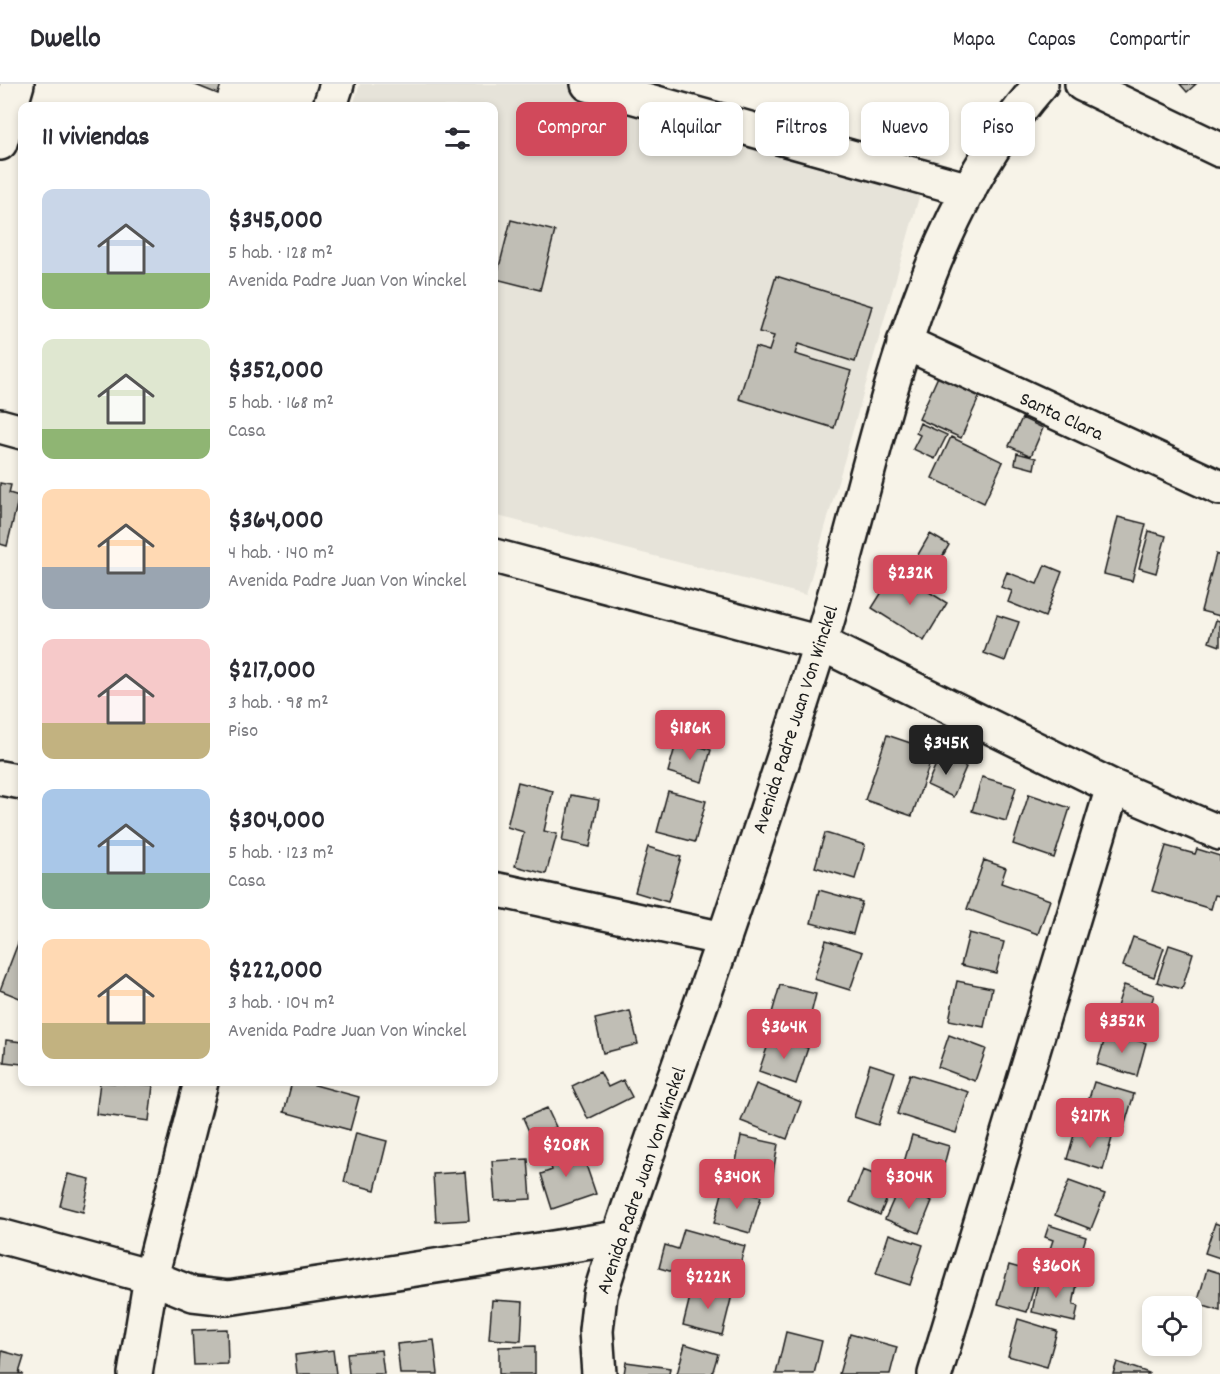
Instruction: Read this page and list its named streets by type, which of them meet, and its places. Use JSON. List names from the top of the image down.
{
  "streets": {
    "street": ["Santa Clara", "Avenida Padre Juan Von Winckel"]
  },
  "crossings": [
    ["Santa Clara", "Avenida Padre Juan Von Winckel"]
  ],
  "page": {
    "header": "Dwello",
    "nav": ["Mapa", "Capas", "Compartir"],
    "chip": [
      "Comprar",
      "Alquilar",
      "Filtros",
      "Nuevo",
      "Piso"
    ],
    "heading": "11 viviendas",
    "list": [
      {
        "name": "$345,000",
        "note": "5 hab. · 128 m² · Avenida Padre Juan Von Winckel"
      },
      {
        "name": "$352,000",
        "note": "5 hab. · 168 m² · Casa"
      },
      {
        "name": "$364,000",
        "note": "4 hab. · 140 m² · Avenida Padre Juan Von Winckel"
      },
      {
        "name": "$217,000",
        "note": "3 hab. · 98 m² · Piso"
      },
      {
        "name": "$304,000",
        "note": "5 hab. · 123 m² · Casa"
      },
      {
        "name": "$222,000",
        "note": "3 hab. · 104 m² · Avenida Padre Juan Von Winckel"
      }
    ],
    "price": [
      "$232K",
      "$186K",
      "$345K",
      "$352K",
      "$364K",
      "$217K",
      "$208K",
      "$340K",
      "$304K",
      "$360K",
      "$222K"
    ]
  }
}
